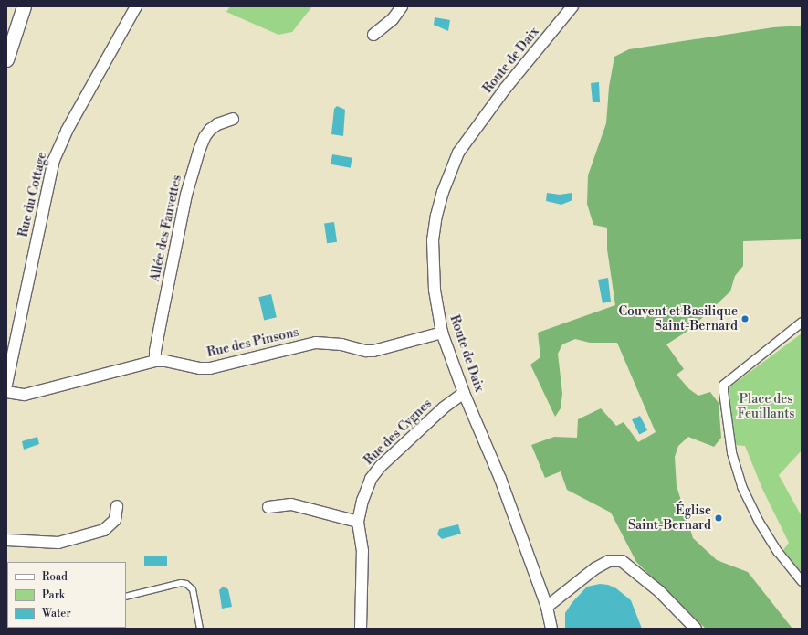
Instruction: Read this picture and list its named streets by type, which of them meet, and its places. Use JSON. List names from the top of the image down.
{
  "streets": {
    "street": [
      "Route de Daix",
      "Rue du Cottage",
      "Allée des Fauvettes",
      "Rue des Pinsons",
      "Rue des Cygnes"
    ]
  },
  "crossings": [
    ["Route de Daix", "Rue des Pinsons"],
    ["Route de Daix", "Rue des Cygnes"],
    ["Allée des Fauvettes", "Rue des Pinsons"]
  ],
  "parks": ["Place des Feuillants"],
  "places": ["Couvent et Basilique Saint-Bernard", "Église Saint-Bernard"],
  "legend": ["Road", "Park", "Water"]
}
